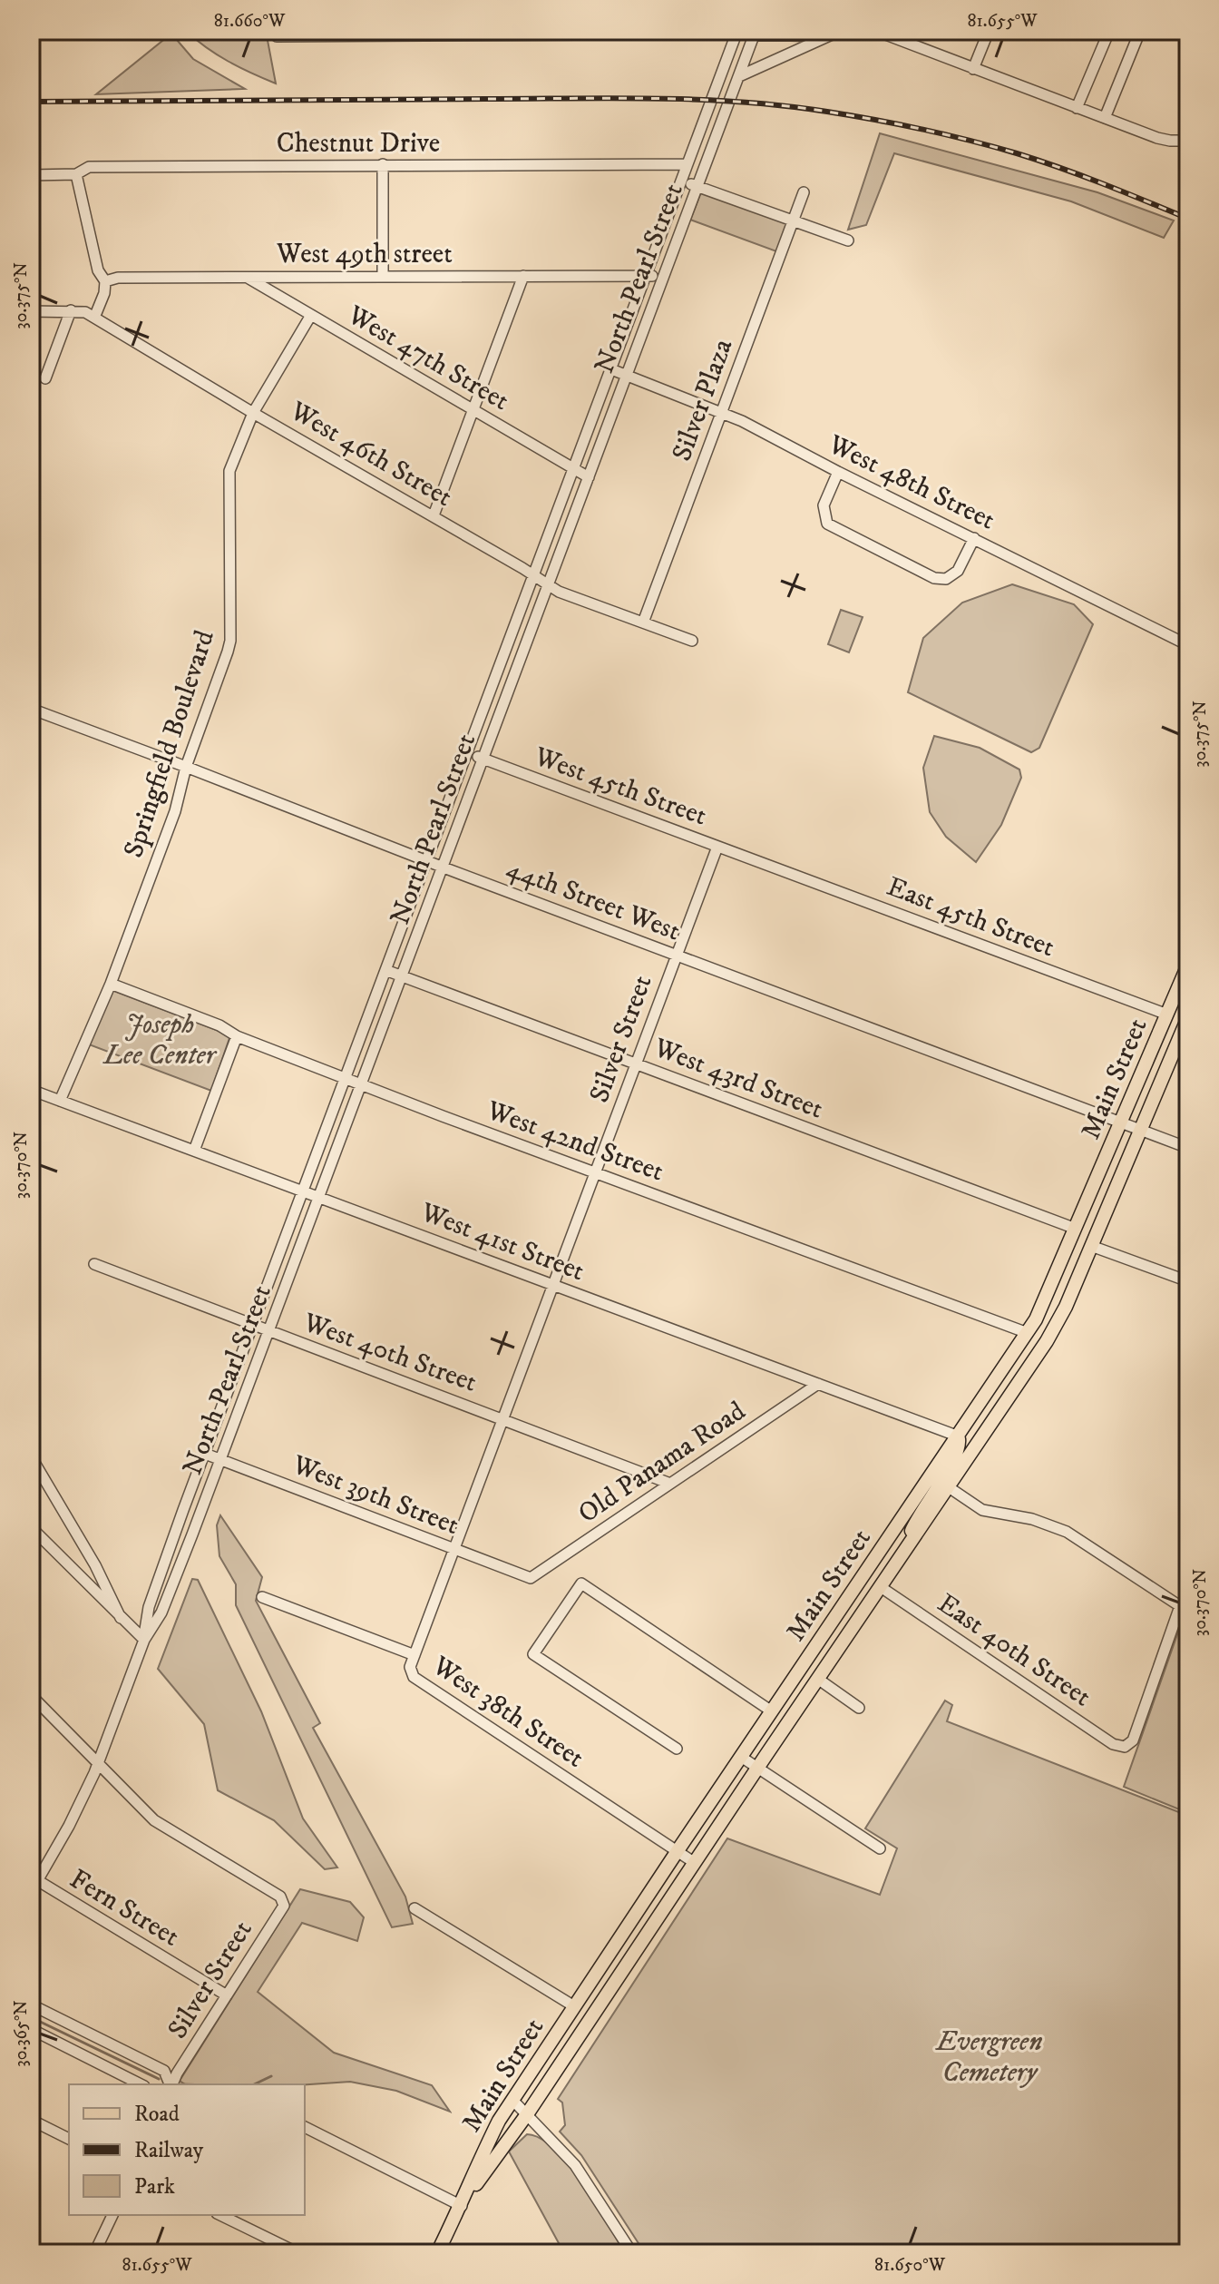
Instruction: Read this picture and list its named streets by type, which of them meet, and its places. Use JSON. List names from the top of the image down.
{
  "streets": {
    "main road": ["Main Street"],
    "street": [
      "Chestnut Drive",
      "West 49th street",
      "North Pearl Street",
      "West 47th Street",
      "Silver Plaza",
      "West 46th Street",
      "West 48th Street",
      "Springfield Boulevard",
      "West 45th Street",
      "44th Street West",
      "East 45th Street",
      "Silver Street",
      "West 43rd Street",
      "West 42nd Street",
      "West 41st Street",
      "West 40th Street",
      "Old Panama Road",
      "West 39th Street",
      "East 40th Street",
      "West 38th Street",
      "Fern Street"
    ]
  },
  "crossings": [
    ["Chestnut Drive", "North Pearl Street"],
    ["West 49th street", "North Pearl Street"],
    ["West 49th street", "West 47th Street"],
    ["North Pearl Street", "West 47th Street"],
    ["North Pearl Street", "West 46th Street"],
    ["North Pearl Street", "West 48th Street"],
    ["North Pearl Street", "West 45th Street"],
    ["North Pearl Street", "44th Street West"],
    ["North Pearl Street", "Silver Street"],
    ["North Pearl Street", "West 43rd Street"],
    ["North Pearl Street", "West 42nd Street"],
    ["North Pearl Street", "West 41st Street"],
    ["North Pearl Street", "West 40th Street"],
    ["North Pearl Street", "West 39th Street"],
    ["North Pearl Street", "Fern Street"],
    ["West 47th Street", "Springfield Boulevard"],
    ["Silver Plaza", "West 46th Street"],
    ["Silver Plaza", "West 48th Street"],
    ["West 46th Street", "Springfield Boulevard"],
    ["Springfield Boulevard", "44th Street West"],
    ["Springfield Boulevard", "West 42nd Street"],
    ["Springfield Boulevard", "West 41st Street"],
    ["West 45th Street", "East 45th Street"],
    ["West 45th Street", "Silver Street"],
    ["44th Street West", "Silver Street"],
    ["44th Street West", "Main Street"],
    ["East 45th Street", "Main Street"],
    ["Silver Street", "West 43rd Street"],
    ["Silver Street", "West 42nd Street"],
    ["Silver Street", "West 41st Street"],
    ["Silver Street", "West 40th Street"],
    ["Silver Street", "West 39th Street"],
    ["Silver Street", "West 38th Street"],
    ["Silver Street", "Fern Street"],
    ["West 43rd Street", "Main Street"],
    ["Main Street", "West 42nd Street"],
    ["Main Street", "West 41st Street"],
    ["Main Street", "East 40th Street"],
    ["Main Street", "West 38th Street"],
    ["West 41st Street", "Old Panama Road"],
    ["West 40th Street", "Old Panama Road"],
    ["Old Panama Road", "West 39th Street"]
  ],
  "parks": ["Joseph Lee Center", "Evergreen Cemetery"],
  "legend": ["Road", "Railway", "Park"],
  "coordinates": [
    "81.660°W",
    "81.655°W",
    "30.375°N",
    "30.370°N",
    "30.365°N",
    "81.650°W"
  ]
}
